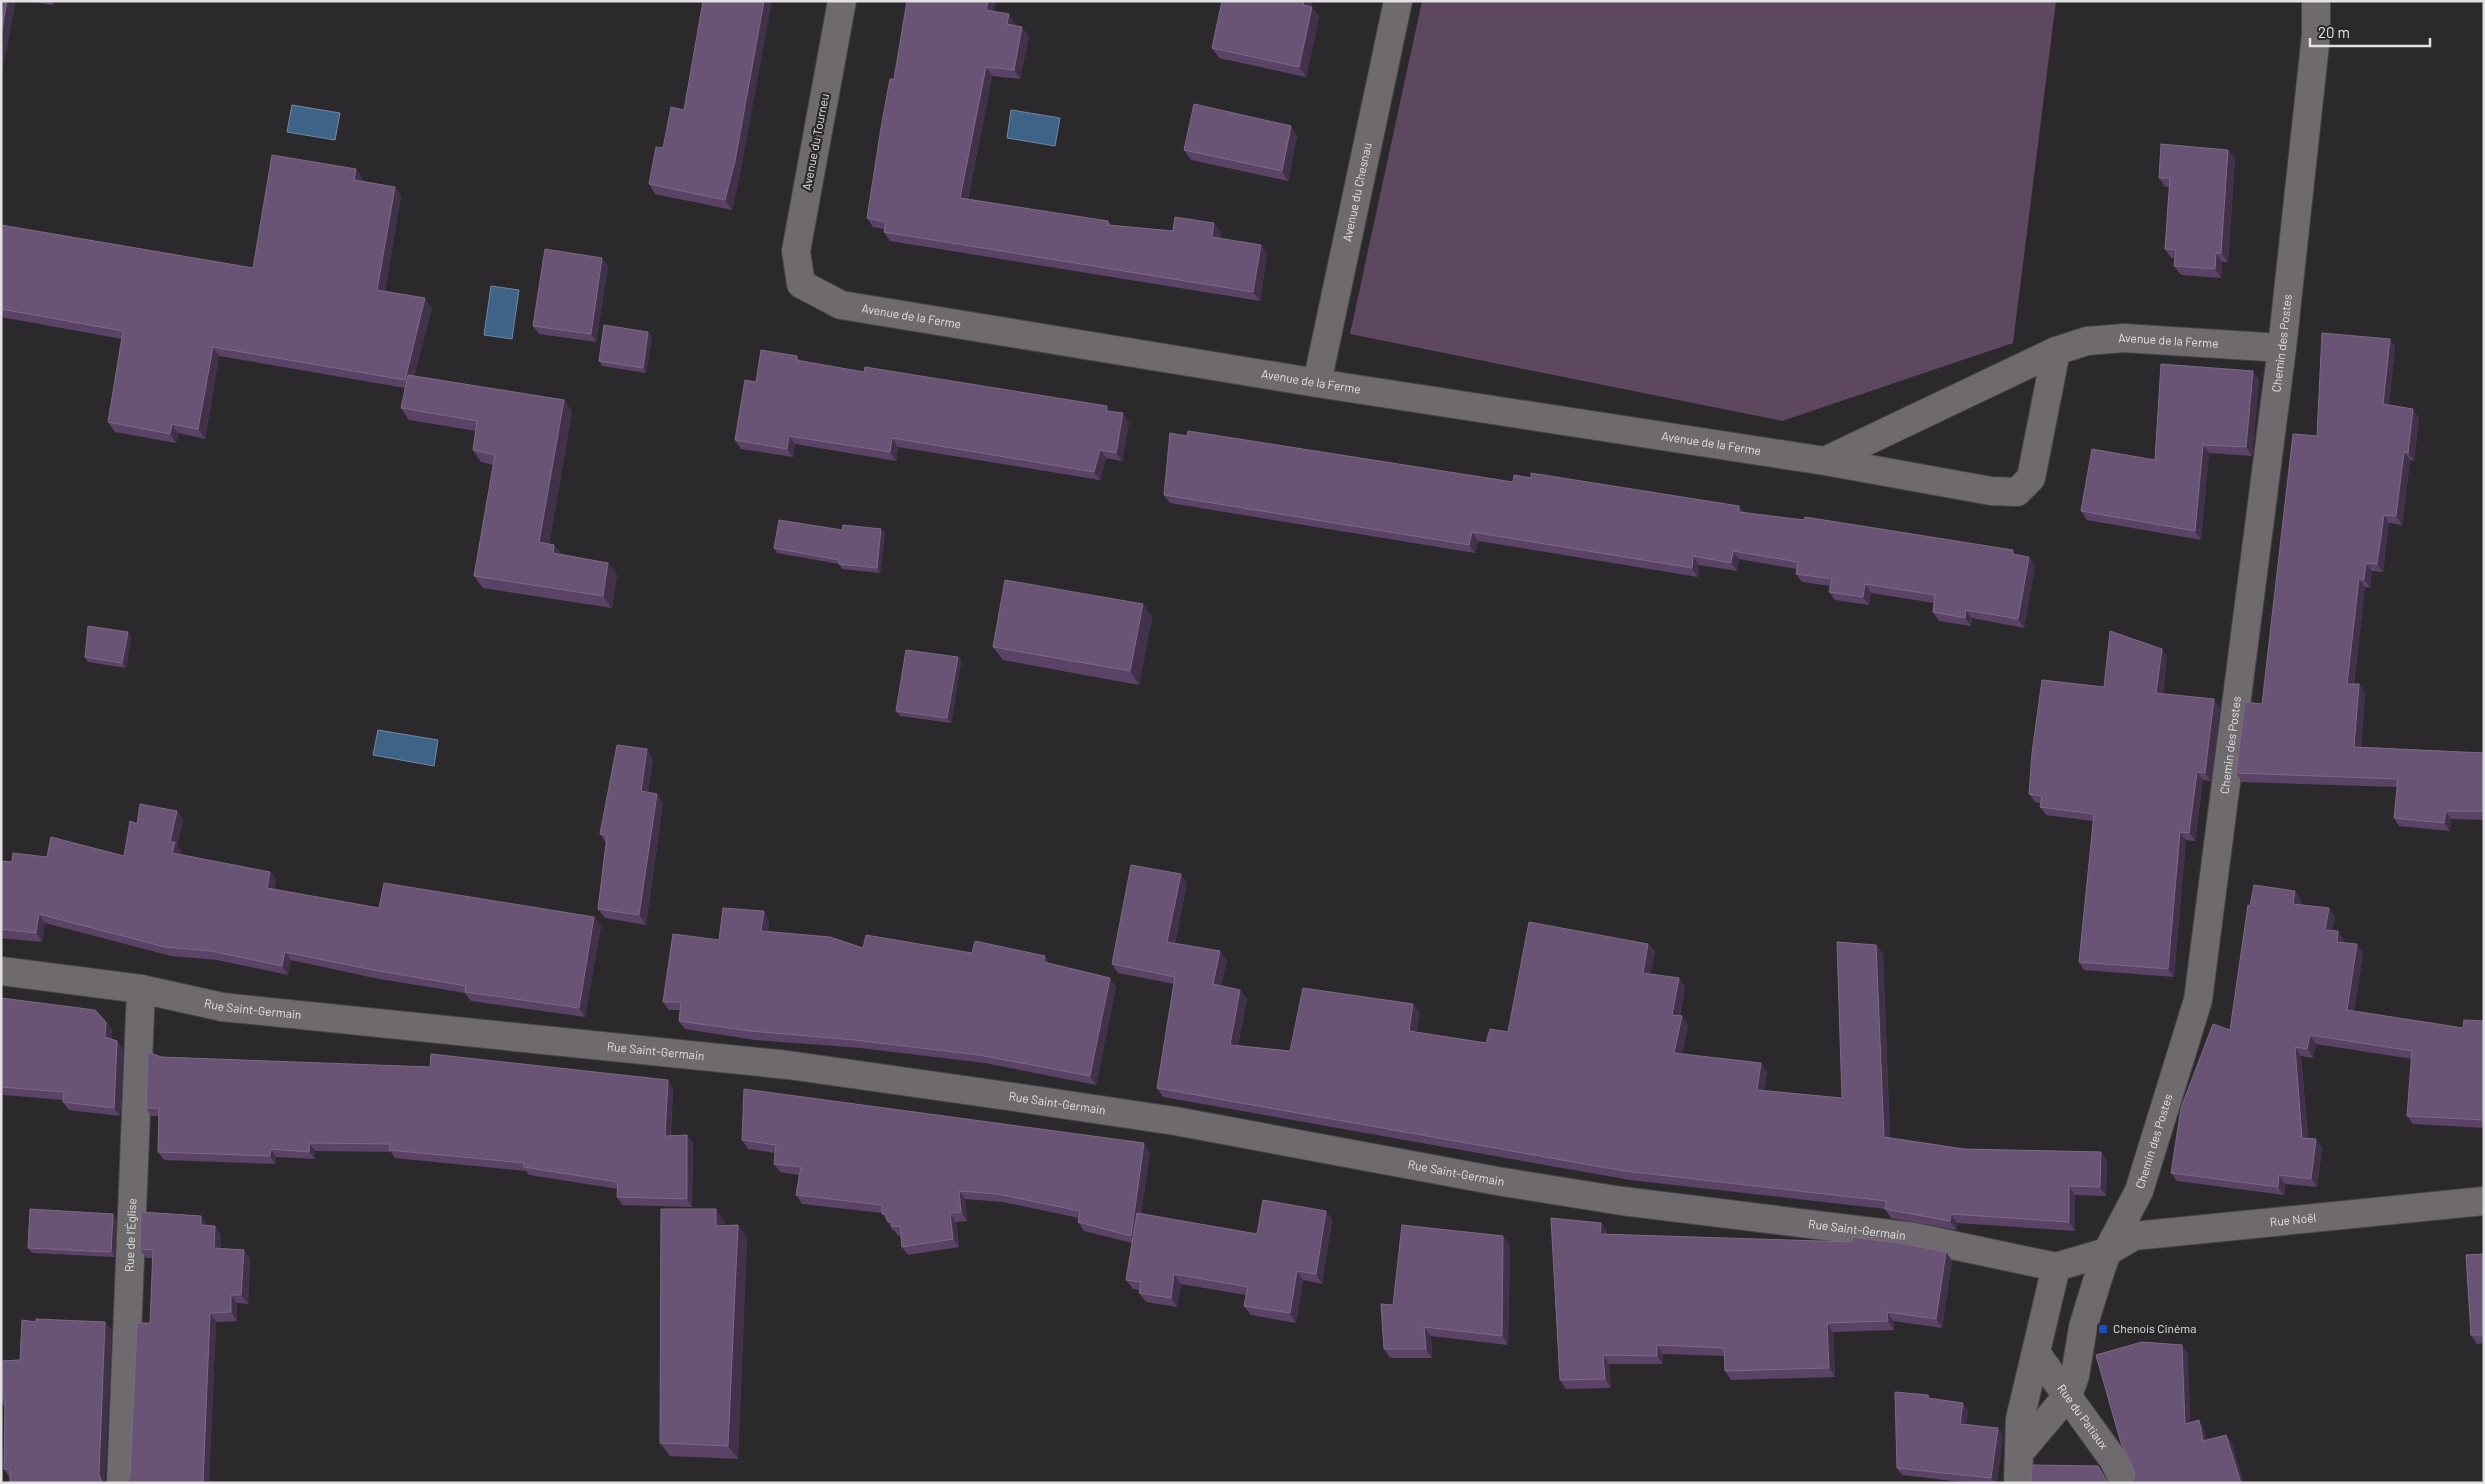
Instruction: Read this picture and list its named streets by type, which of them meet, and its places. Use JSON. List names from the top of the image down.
{
  "streets": {
    "street": [
      "Avenue du Tourneu",
      "Avenue du Chesnau",
      "Avenue de la Ferme",
      "Chemin des Postes",
      "Rue Saint-Germain",
      "Rue Noël",
      "Rue de l'Église",
      "Rue du Patiaux"
    ]
  },
  "crossings": [
    ["Avenue du Tourneu", "Avenue de la Ferme"],
    ["Avenue du Chesnau", "Avenue de la Ferme"],
    ["Avenue de la Ferme", "Chemin des Postes"],
    ["Chemin des Postes", "Rue Saint-Germain"],
    ["Chemin des Postes", "Rue Noël"],
    ["Chemin des Postes", "Rue du Patiaux"],
    ["Rue Saint-Germain", "Rue Noël"],
    ["Rue Saint-Germain", "Rue de l'Église"]
  ],
  "places": {
    "transit": ["Chenois Cinéma"]
  },
  "scale_bar": "20 m"
}
